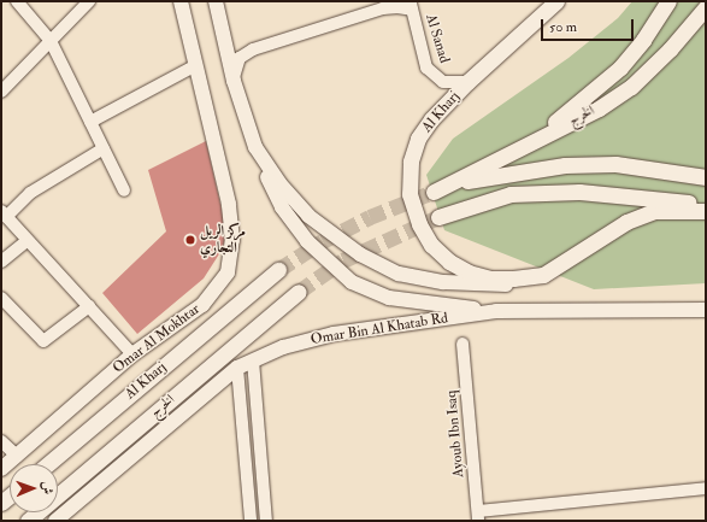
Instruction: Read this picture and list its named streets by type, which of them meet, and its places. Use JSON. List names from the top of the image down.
{
  "streets": {
    "main road": ["Al Kharj", "الخرج"],
    "street": [
      "Al Sanad",
      "Omar Bin Al Khatab Rd",
      "Omar Al Mokhtar",
      "Ayoub Ibn Isaq"
    ]
  },
  "crossings": [
    ["Al Sanad", "Al Kharj"]
  ],
  "places": ["مركز الريل التجاري"],
  "scale_bar": "50 m",
  "north": "right"
}
